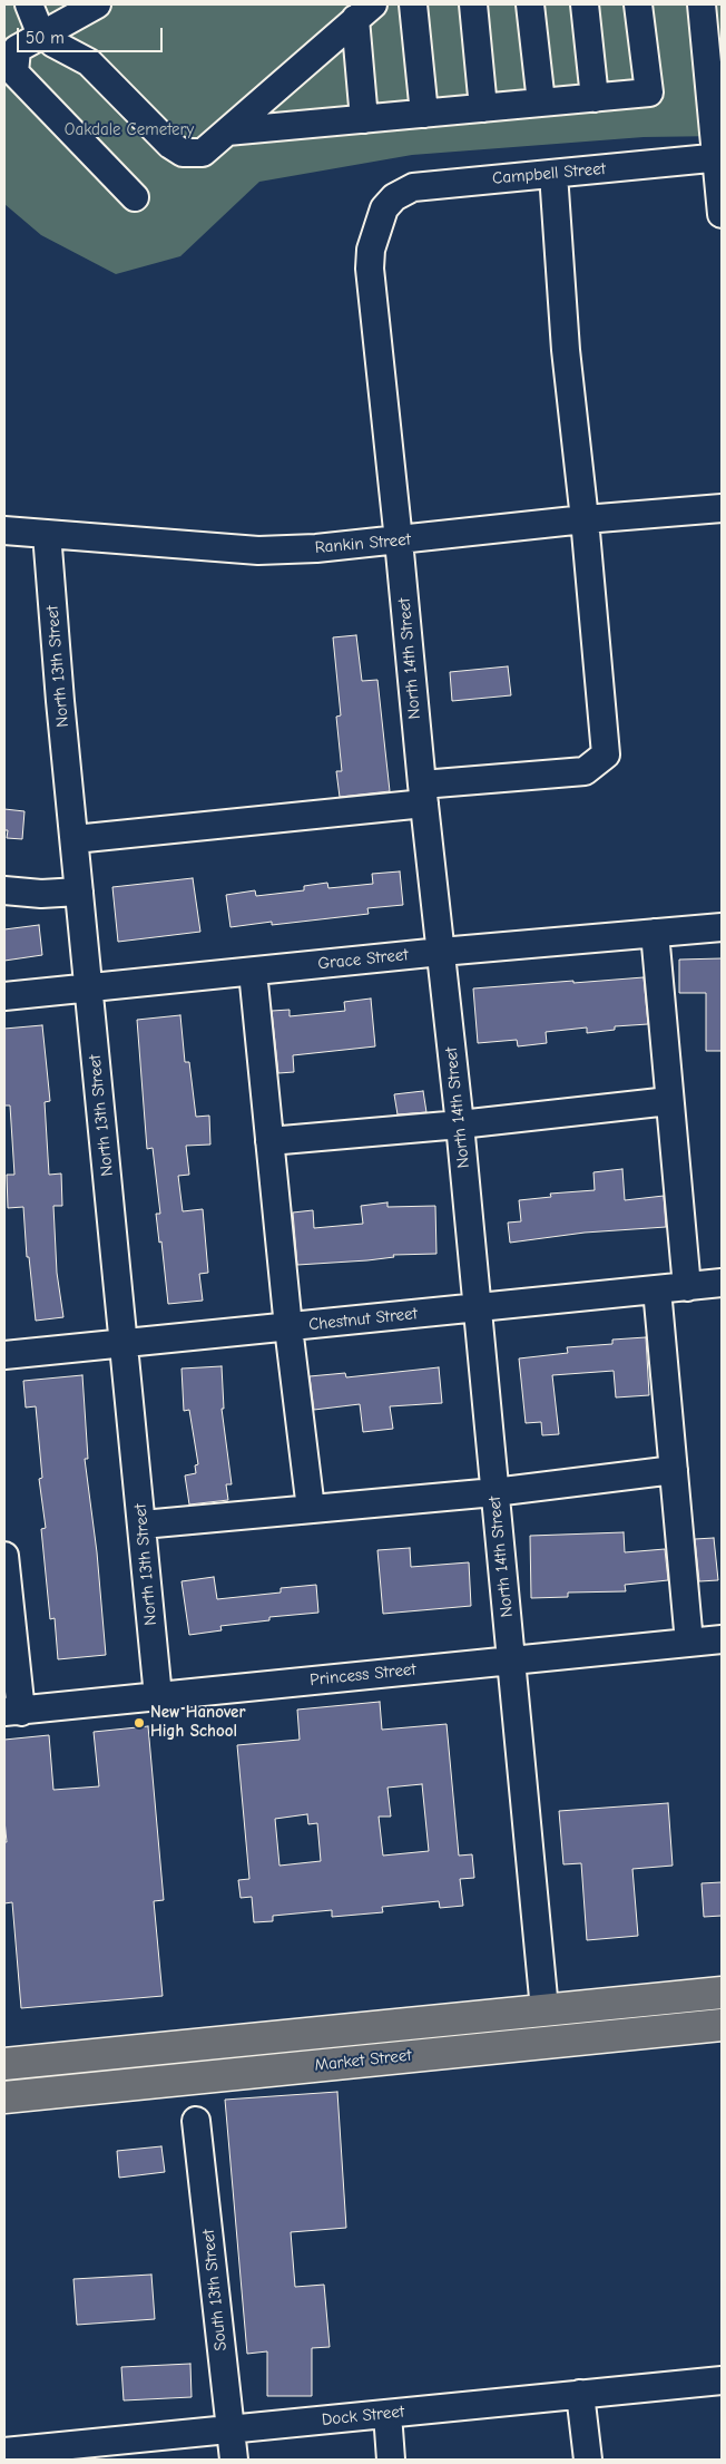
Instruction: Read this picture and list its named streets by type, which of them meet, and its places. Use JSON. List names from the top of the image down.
{
  "streets": {
    "main road": ["Market Street"],
    "street": [
      "Campbell Street",
      "Rankin Street",
      "North 14th Street",
      "North 13th Street",
      "Grace Street",
      "Chestnut Street",
      "Princess Street",
      "South 13th Street",
      "Dock Street"
    ]
  },
  "crossings": [
    ["Campbell Street", "North 14th Street"],
    ["Rankin Street", "North 14th Street"],
    ["Rankin Street", "North 13th Street"],
    ["North 14th Street", "Grace Street"],
    ["North 14th Street", "Chestnut Street"],
    ["North 14th Street", "Princess Street"],
    ["North 14th Street", "Market Street"],
    ["North 13th Street", "Grace Street"],
    ["North 13th Street", "Chestnut Street"],
    ["North 13th Street", "Princess Street"],
    ["South 13th Street", "Dock Street"]
  ],
  "parks": ["Oakdale Cemetery"],
  "places": ["New Hanover High School"],
  "scale_bar": "50 m"
}
